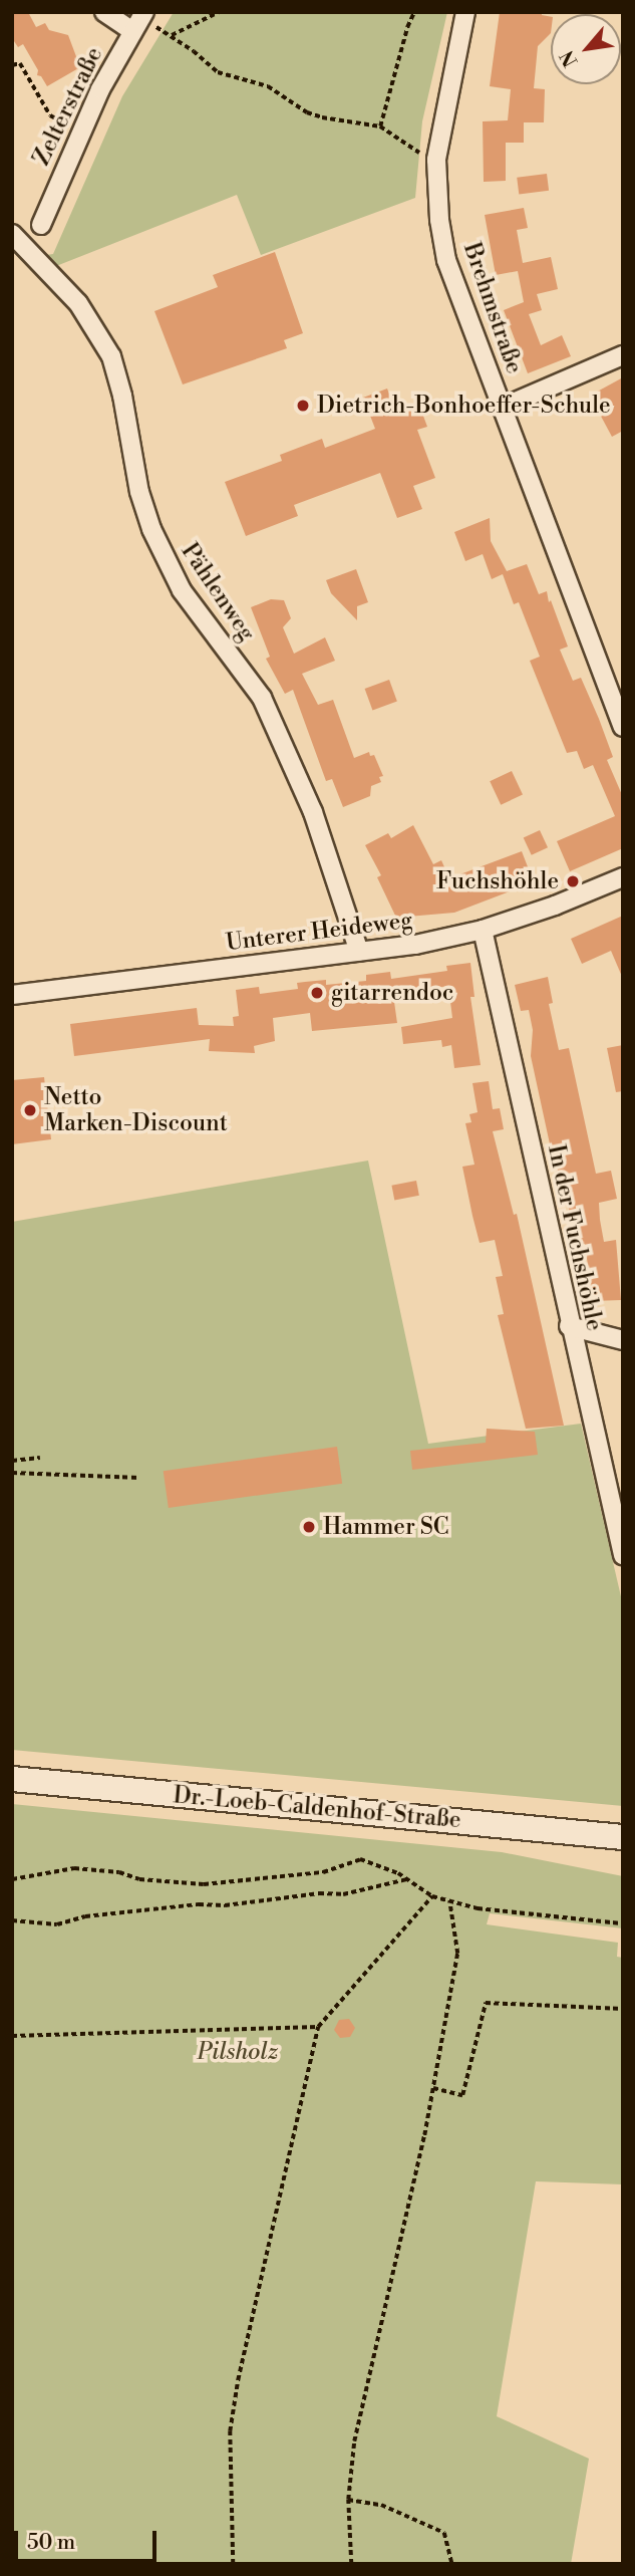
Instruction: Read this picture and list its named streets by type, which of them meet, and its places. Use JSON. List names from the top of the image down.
{
  "streets": {
    "main road": ["Dr.-Loeb-Caldenhof-Straße"],
    "street": [
      "Zelterstraße",
      "Brehmstraße",
      "Pählenweg",
      "Unterer Heideweg",
      "In der Fuchshöhle"
    ]
  },
  "crossings": [
    ["Pählenweg", "Unterer Heideweg"],
    ["Unterer Heideweg", "In der Fuchshöhle"]
  ],
  "parks": ["Pilsholz"],
  "places": [
    "Dietrich-Bonhoeffer-Schule",
    "Fuchshöhle",
    "gitarrendoc",
    "Netto Marken-Discount",
    "Hammer SC"
  ],
  "scale_bar": "50 m",
  "north": "bottom left"
}
